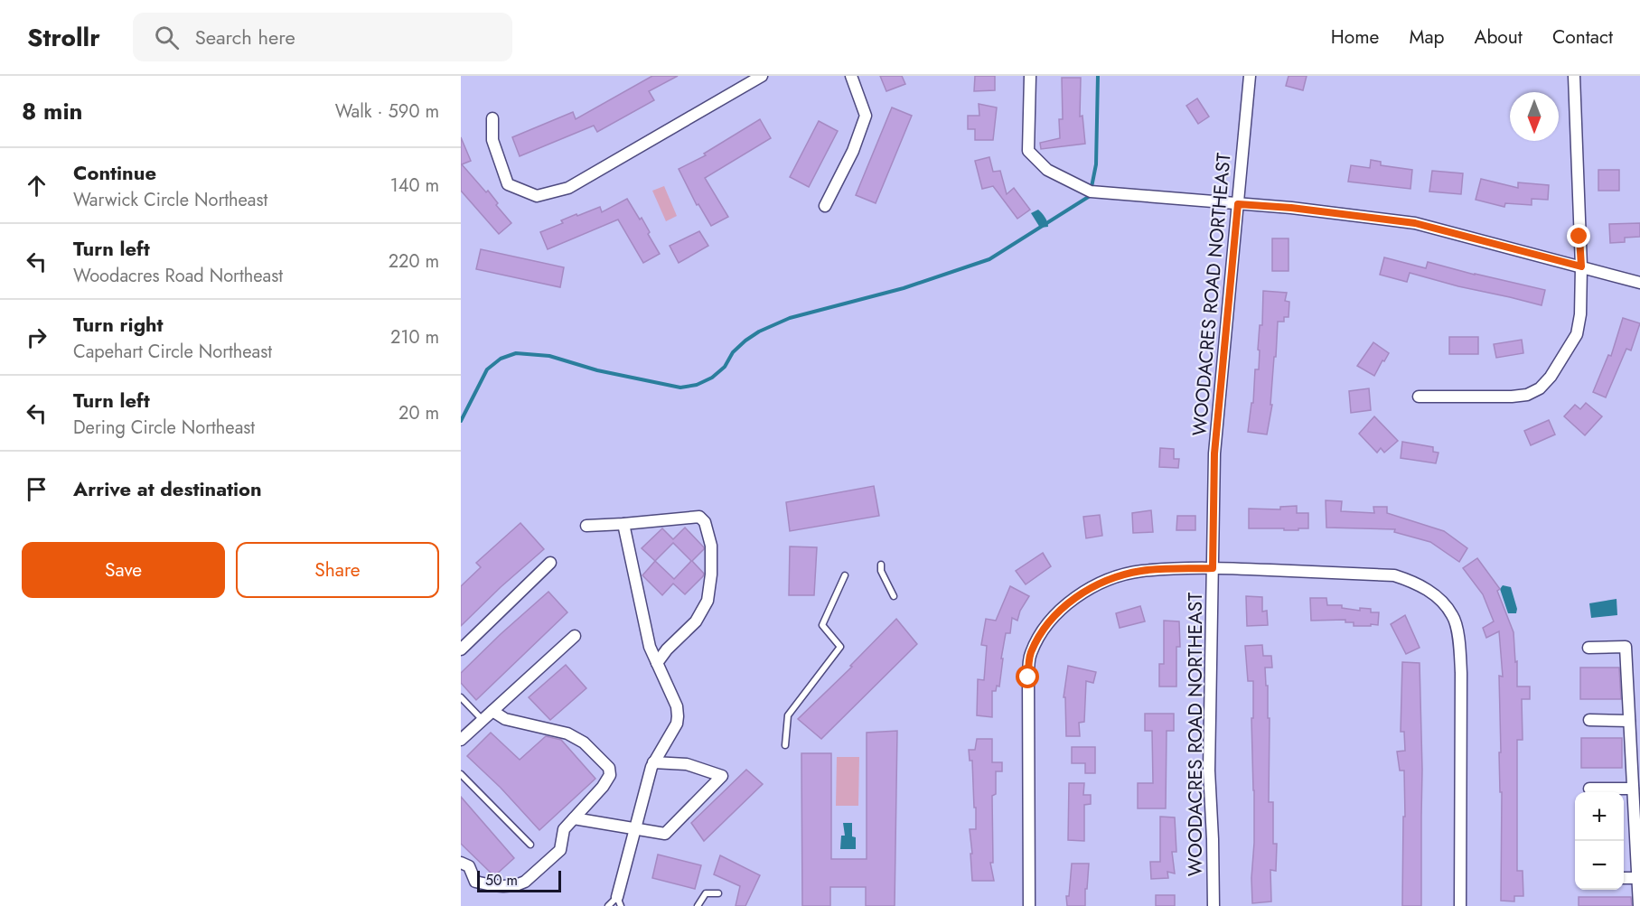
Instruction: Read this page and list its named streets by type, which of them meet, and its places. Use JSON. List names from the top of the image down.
{
  "streets": {
    "street": ["WOODACRES ROAD NORTHEAST"]
  },
  "scale_bar": "50 m",
  "north": "bottom",
  "page": {
    "header": "Strollr",
    "search": "Search here",
    "nav": [
      "Home",
      "Map",
      "About",
      "Contact"
    ],
    "heading": ["8 min", "Walk · 590 m"],
    "list": [
      ["Continue", "Warwick Circle Northeast", "140 m"],
      ["Turn left", "Woodacres Road Northeast", "220 m"],
      ["Turn right", "Capehart Circle Northeast", "210 m"],
      ["Turn left", "Dering Circle Northeast", "20 m"],
      "Arrive at destination"
    ],
    "buttons": ["Save", "Share"],
    "map_buttons": ["+", "−"],
    "scale": "50 m"
  }
}
